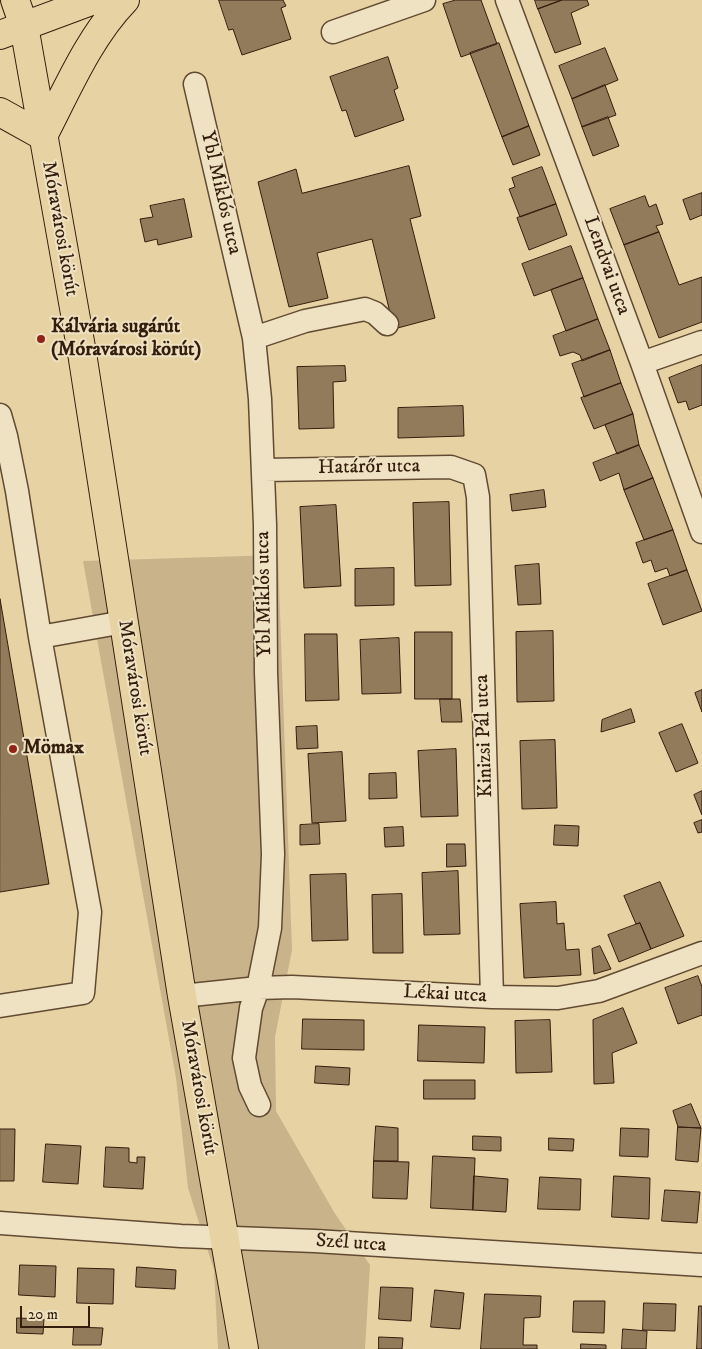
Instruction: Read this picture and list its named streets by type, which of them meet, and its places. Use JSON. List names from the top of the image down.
{
  "streets": {
    "main road": ["Móravárosi körút"],
    "street": [
      "Ybl Miklós utca",
      "Lendvai utca",
      "Határőr utca",
      "Kinizsi Pál utca",
      "Lékai utca",
      "Szél utca"
    ]
  },
  "crossings": [
    ["Ybl Miklós utca", "Határőr utca"],
    ["Ybl Miklós utca", "Lékai utca"],
    ["Móravárosi körút", "Lékai utca"],
    ["Móravárosi körút", "Szél utca"],
    ["Határőr utca", "Kinizsi Pál utca"],
    ["Kinizsi Pál utca", "Lékai utca"]
  ],
  "places": ["Kálvária sugárút (Móravárosi körút)", "Mömax"],
  "scale_bar": "20 m"
}
